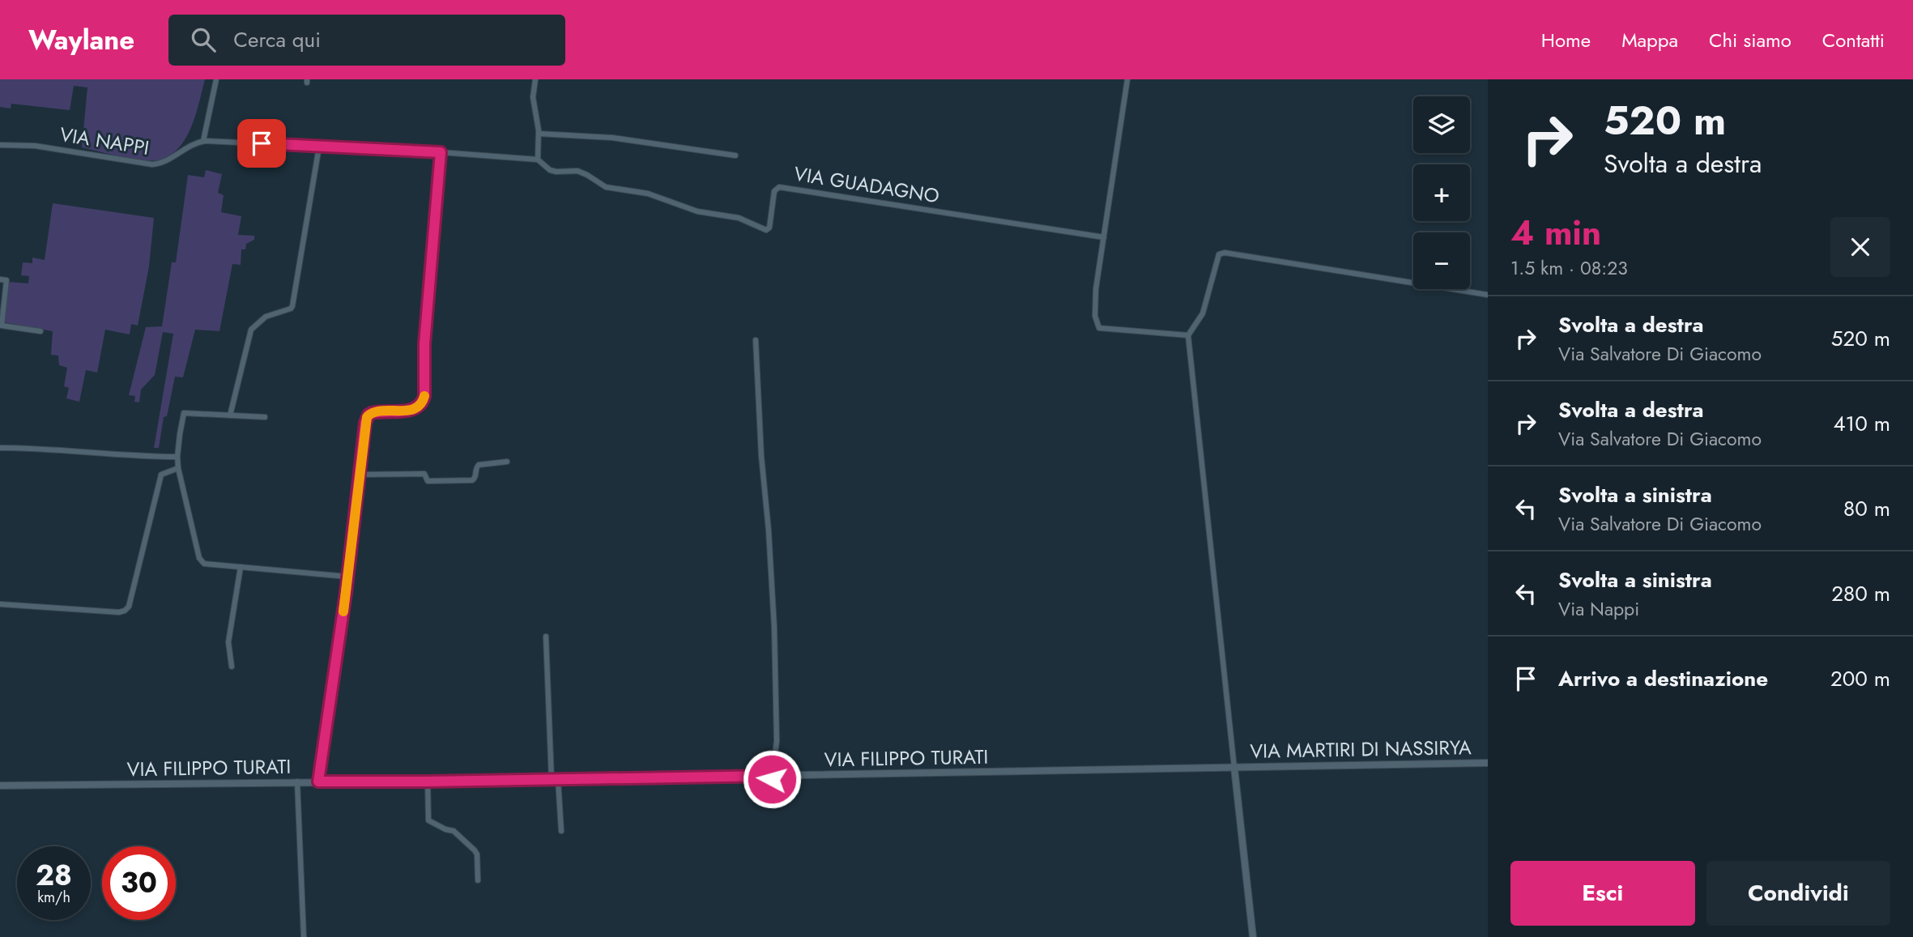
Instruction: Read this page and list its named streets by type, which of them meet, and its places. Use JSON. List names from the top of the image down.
{
  "streets": {
    "street": [
      "VIA NAPPI",
      "VIA GUADAGNO",
      "VIA MARTIRI DI NASSIRYA",
      "VIA FILIPPO TURATI"
    ]
  },
  "crossings": [
    ["VIA NAPPI", "VIA GUADAGNO"],
    ["VIA MARTIRI DI NASSIRYA", "VIA FILIPPO TURATI"]
  ],
  "page": {
    "header": "Waylane",
    "search": "Cerca qui",
    "nav": [
      "Home",
      "Mappa",
      "Chi siamo",
      "Contatti"
    ],
    "turn": ["520 m", "Svolta a destra"],
    "map_buttons": ["+", "−"],
    "heading": ["4 min", "1.5 km · 08:23"],
    "list": [
      {
        "name": "Svolta a destra",
        "note": "Via Salvatore Di Giacomo",
        "value": "520 m"
      },
      {
        "name": "Svolta a destra",
        "note": "Via Salvatore Di Giacomo",
        "value": "410 m"
      },
      {
        "name": "Svolta a sinistra",
        "note": "Via Salvatore Di Giacomo",
        "value": "80 m"
      },
      {
        "name": "Svolta a sinistra",
        "note": "Via Nappi",
        "value": "280 m"
      },
      {
        "name": "Arrivo a destinazione",
        "value": "200 m"
      }
    ],
    "speed": "28 km/h",
    "limit": "30",
    "buttons": ["Esci", "Condividi"]
  }
}
